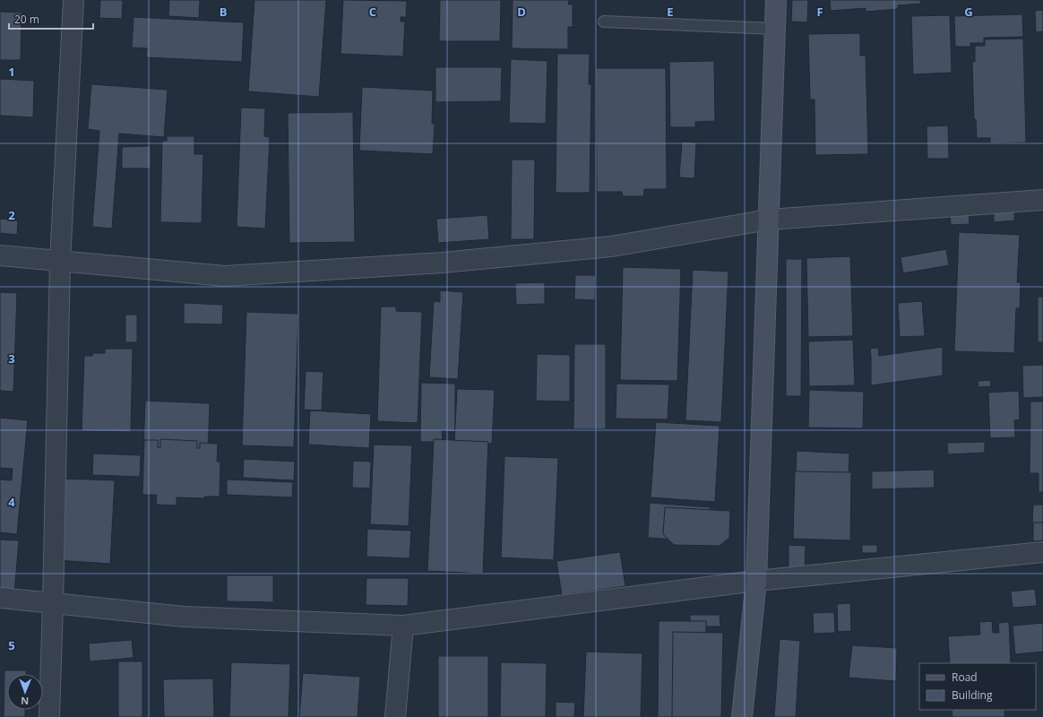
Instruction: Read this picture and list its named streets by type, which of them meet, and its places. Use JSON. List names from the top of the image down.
{
  "legend": ["Road", "Building"],
  "scale_bar": "20 m",
  "north": "bottom",
  "grid": {
    "columns": [
      "B",
      "C",
      "D",
      "E",
      "F",
      "G"
    ],
    "rows": [
      "1",
      "2",
      "3",
      "4",
      "5"
    ]
  }
}
